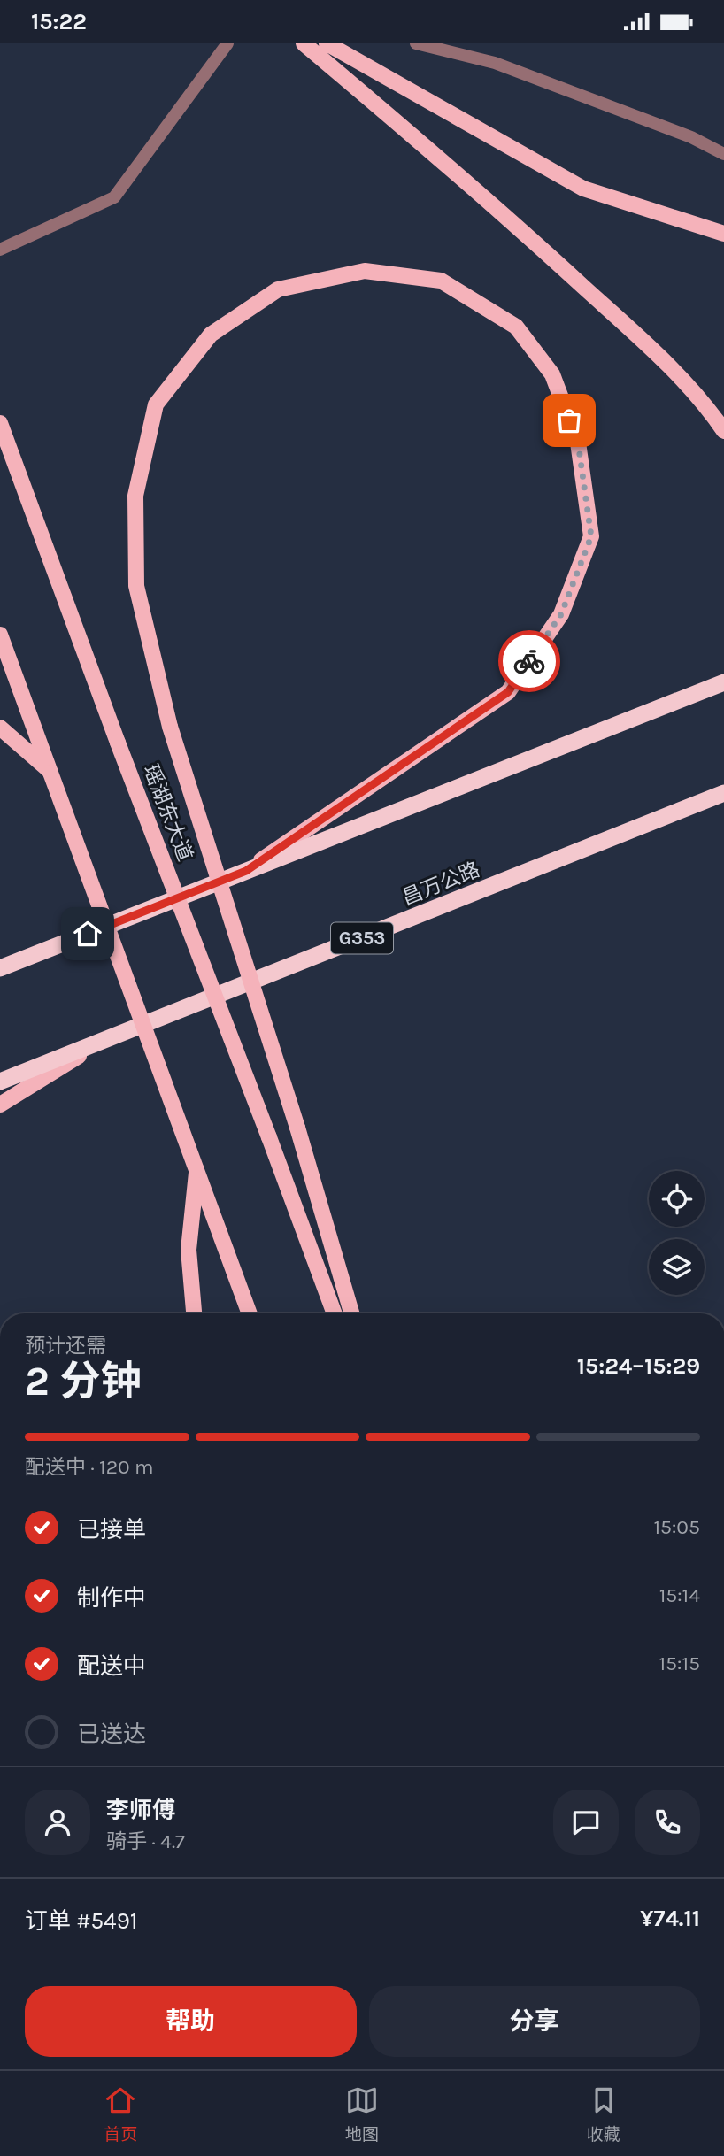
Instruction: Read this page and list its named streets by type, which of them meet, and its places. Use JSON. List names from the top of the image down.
{
  "streets": {
    "highway": ["昌万公路", "G353"],
    "main road": ["瑶湖东大道"]
  },
  "page": {
    "status": "15:22",
    "heading": ["2 分钟", "预计还需", "15:24–15:29"],
    "panel": [
      "李师傅",
      "骑手 · 4.7",
      "订单 #5491",
      "¥74.11"
    ],
    "bar": "配送中 · 120 m",
    "list": [
      ["已接单", "15:05"],
      ["制作中", "15:14"],
      ["配送中", "15:15"],
      "已送达"
    ],
    "buttons": ["帮助", "分享"],
    "tabs": ["首页", "地图", "收藏"]
  }
}
